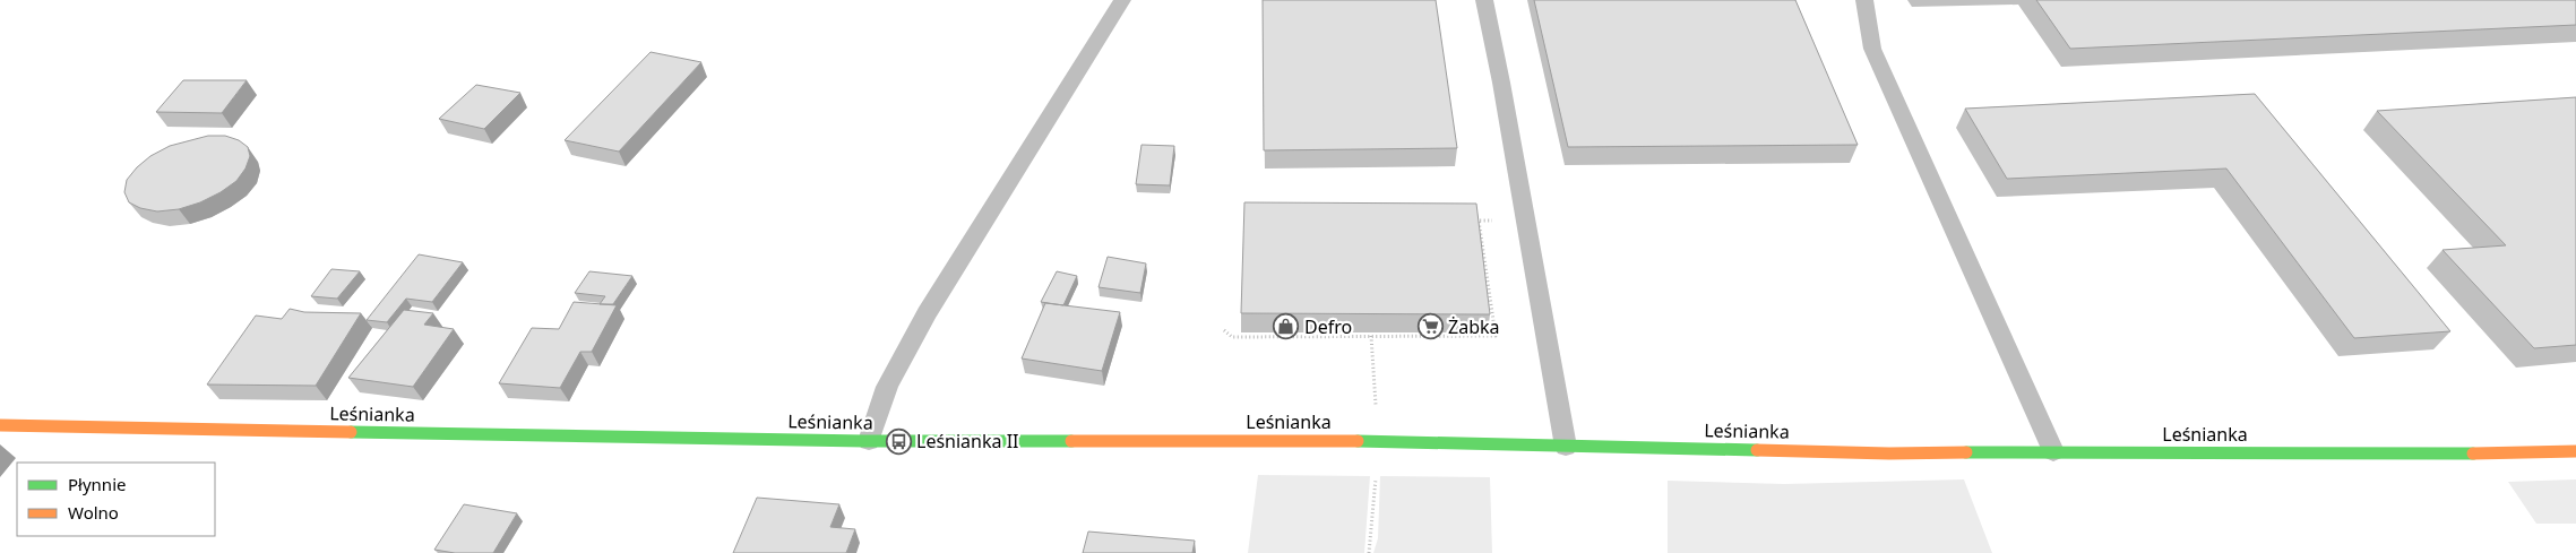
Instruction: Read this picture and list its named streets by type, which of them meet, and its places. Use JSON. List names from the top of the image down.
{
  "streets": {
    "street": ["Leśnianka"]
  },
  "places": {
    "shop": ["Defro"],
    "supermarket": ["Żabka"],
    "bus stop": ["Leśnianka II"]
  },
  "legend": ["Płynnie", "Wolno"]
}
